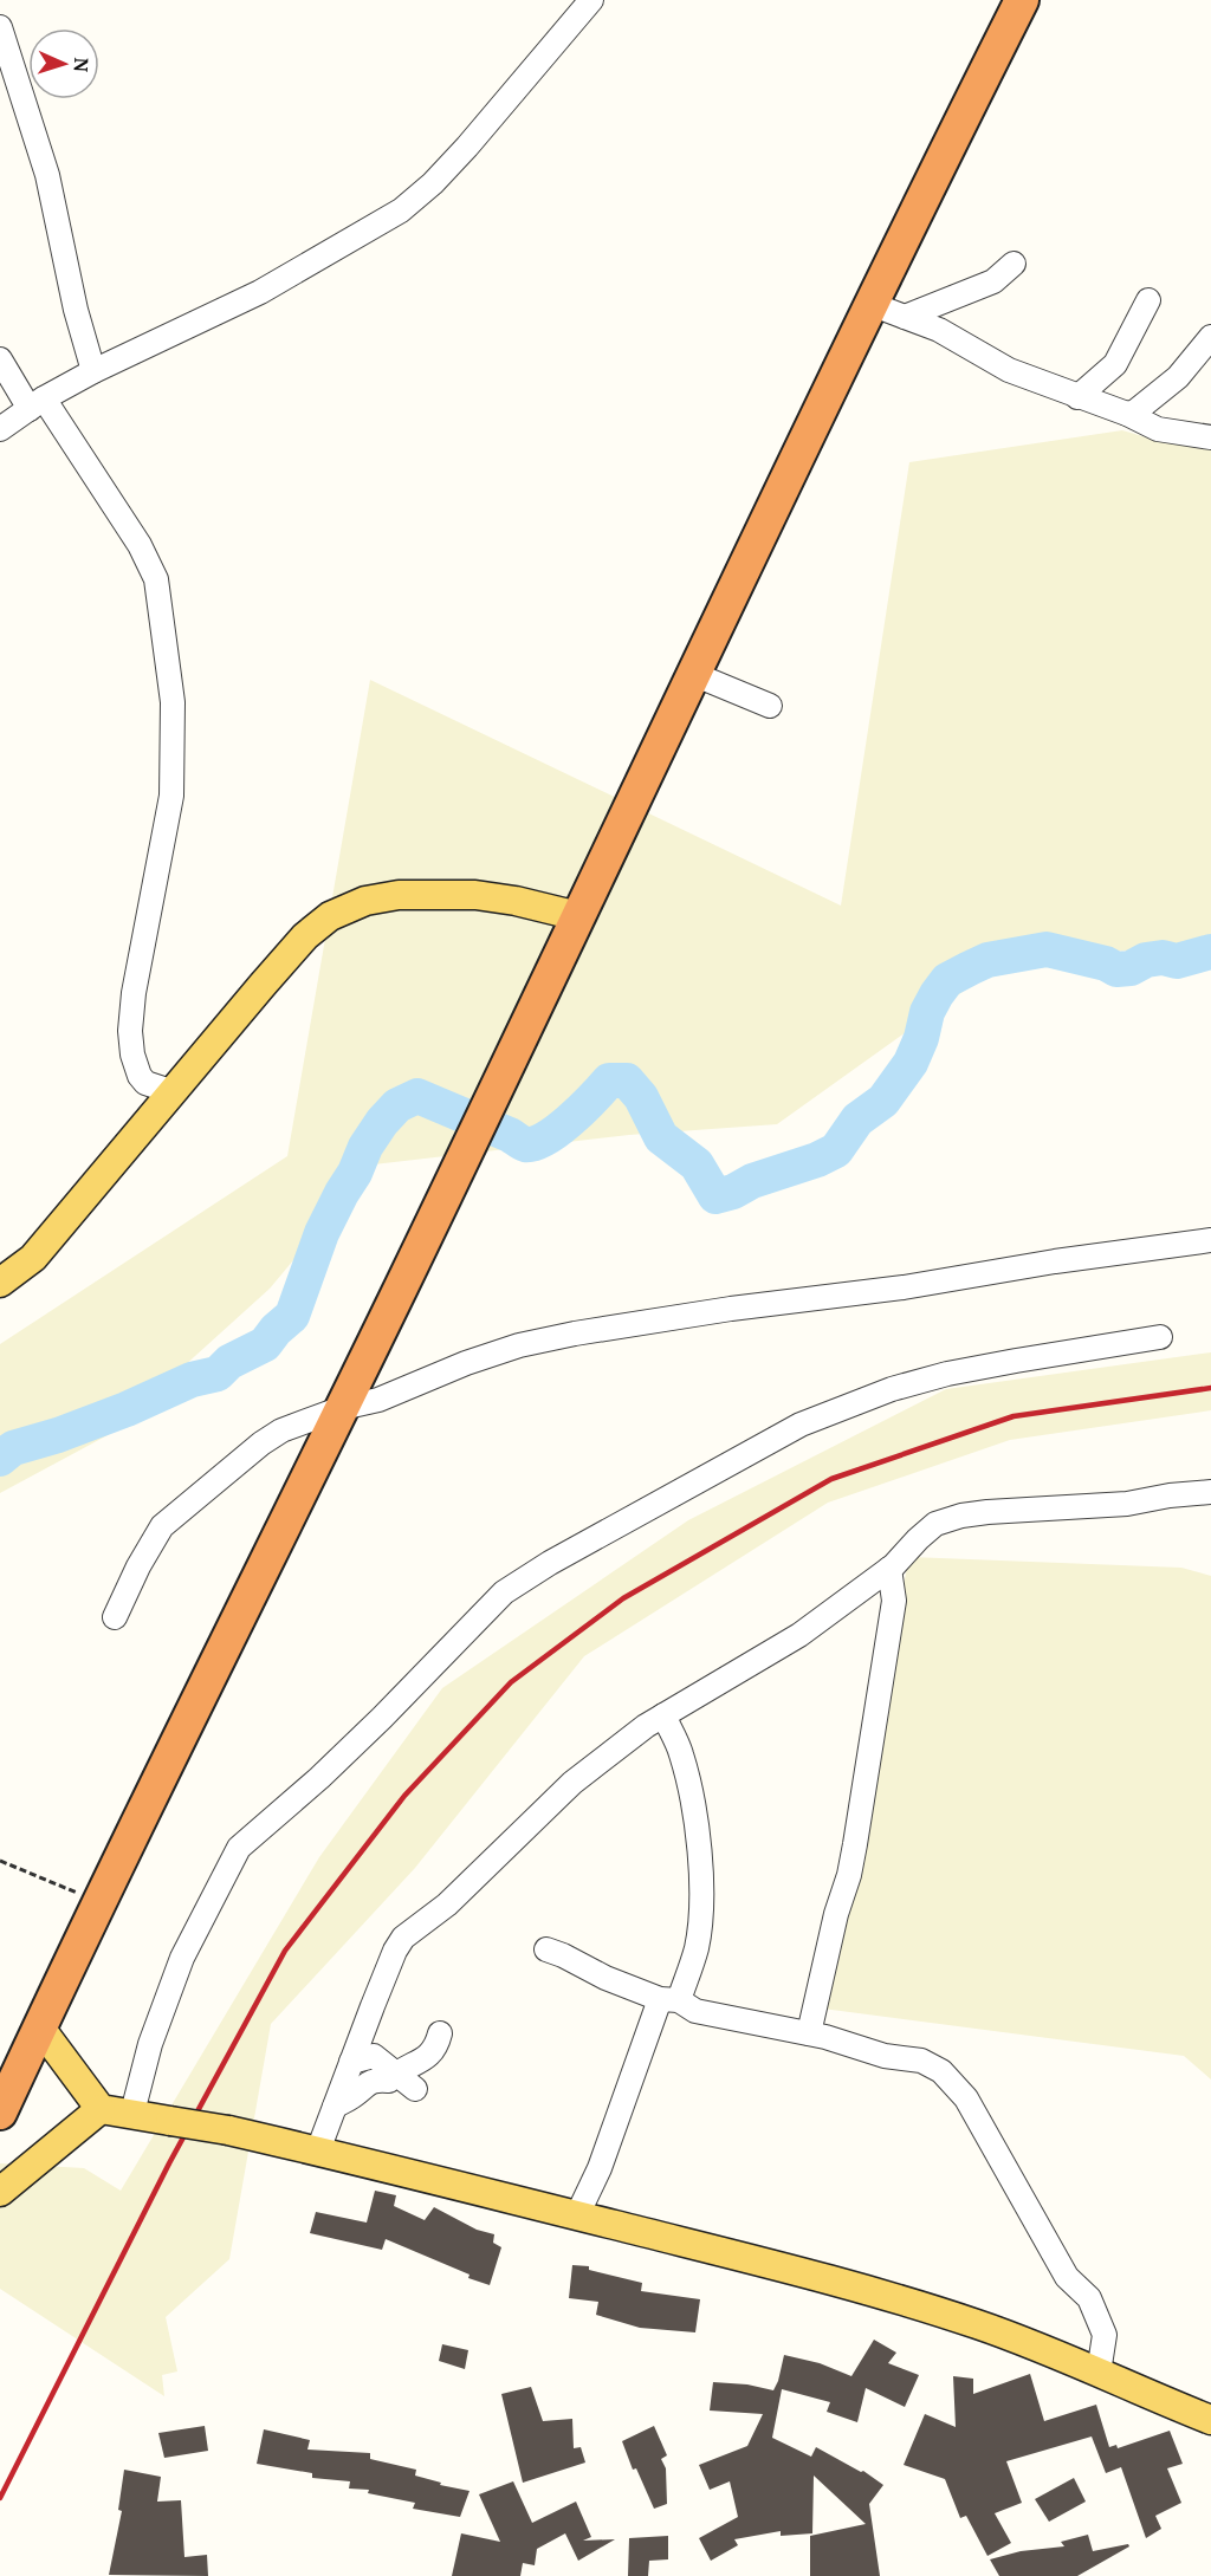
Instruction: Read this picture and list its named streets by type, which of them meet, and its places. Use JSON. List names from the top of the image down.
{
  "north": "right"
}
